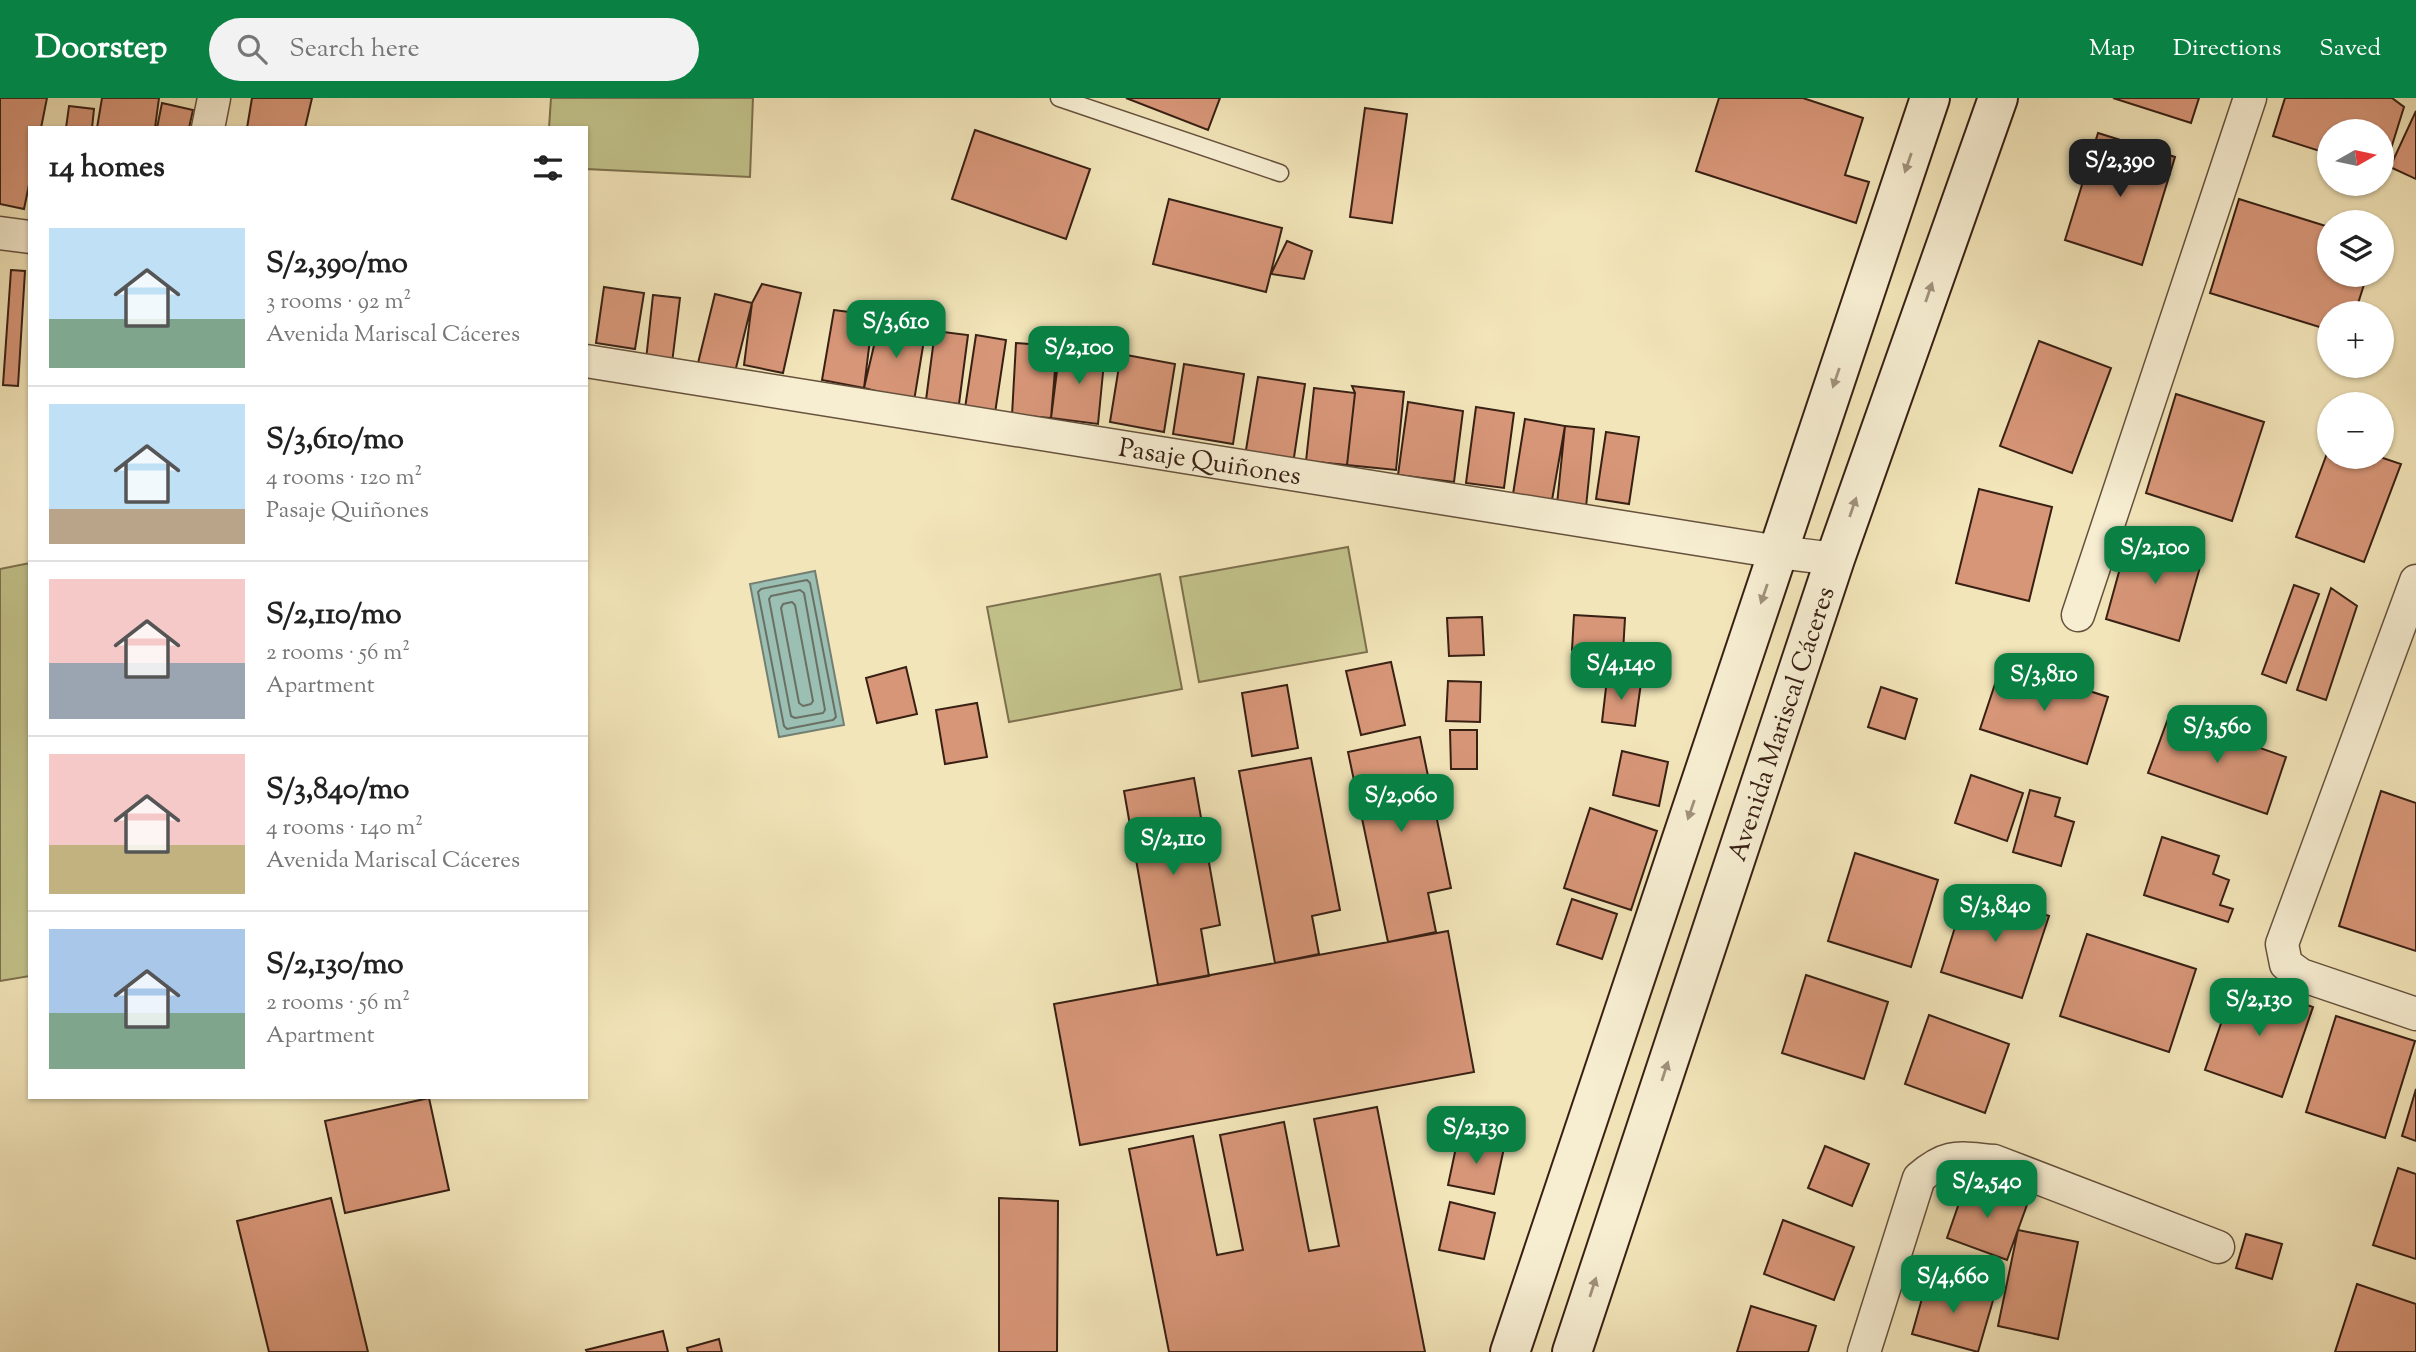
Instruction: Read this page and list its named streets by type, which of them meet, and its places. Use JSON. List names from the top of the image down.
{
  "streets": {
    "main road": ["Avenida Mariscal Cáceres"],
    "street": ["Pasaje Quiñones"]
  },
  "crossings": [
    ["Pasaje Quiñones", "Avenida Mariscal Cáceres"]
  ],
  "north": "right",
  "page": {
    "header": "Doorstep",
    "search": "Search here",
    "nav": ["Map", "Directions", "Saved"],
    "map_buttons": ["+", "−"],
    "heading": "14 homes",
    "price": [
      "S/2,390",
      "S/3,610",
      "S/2,100",
      "S/2,100",
      "S/4,140",
      "S/3,810",
      "S/3,560",
      "S/2,060",
      "S/2,110",
      "S/3,840",
      "S/2,130",
      "S/2,130",
      "S/2,540",
      "S/4,660"
    ],
    "list": [
      {
        "name": "S/2,390/mo",
        "note": "3 rooms · 92 m² · Avenida Mariscal Cáceres"
      },
      {
        "name": "S/3,610/mo",
        "note": "4 rooms · 120 m² · Pasaje Quiñones"
      },
      {
        "name": "S/2,110/mo",
        "note": "2 rooms · 56 m² · Apartment"
      },
      {
        "name": "S/3,840/mo",
        "note": "4 rooms · 140 m² · Avenida Mariscal Cáceres"
      },
      {
        "name": "S/2,130/mo",
        "note": "2 rooms · 56 m² · Apartment"
      }
    ]
  }
}
